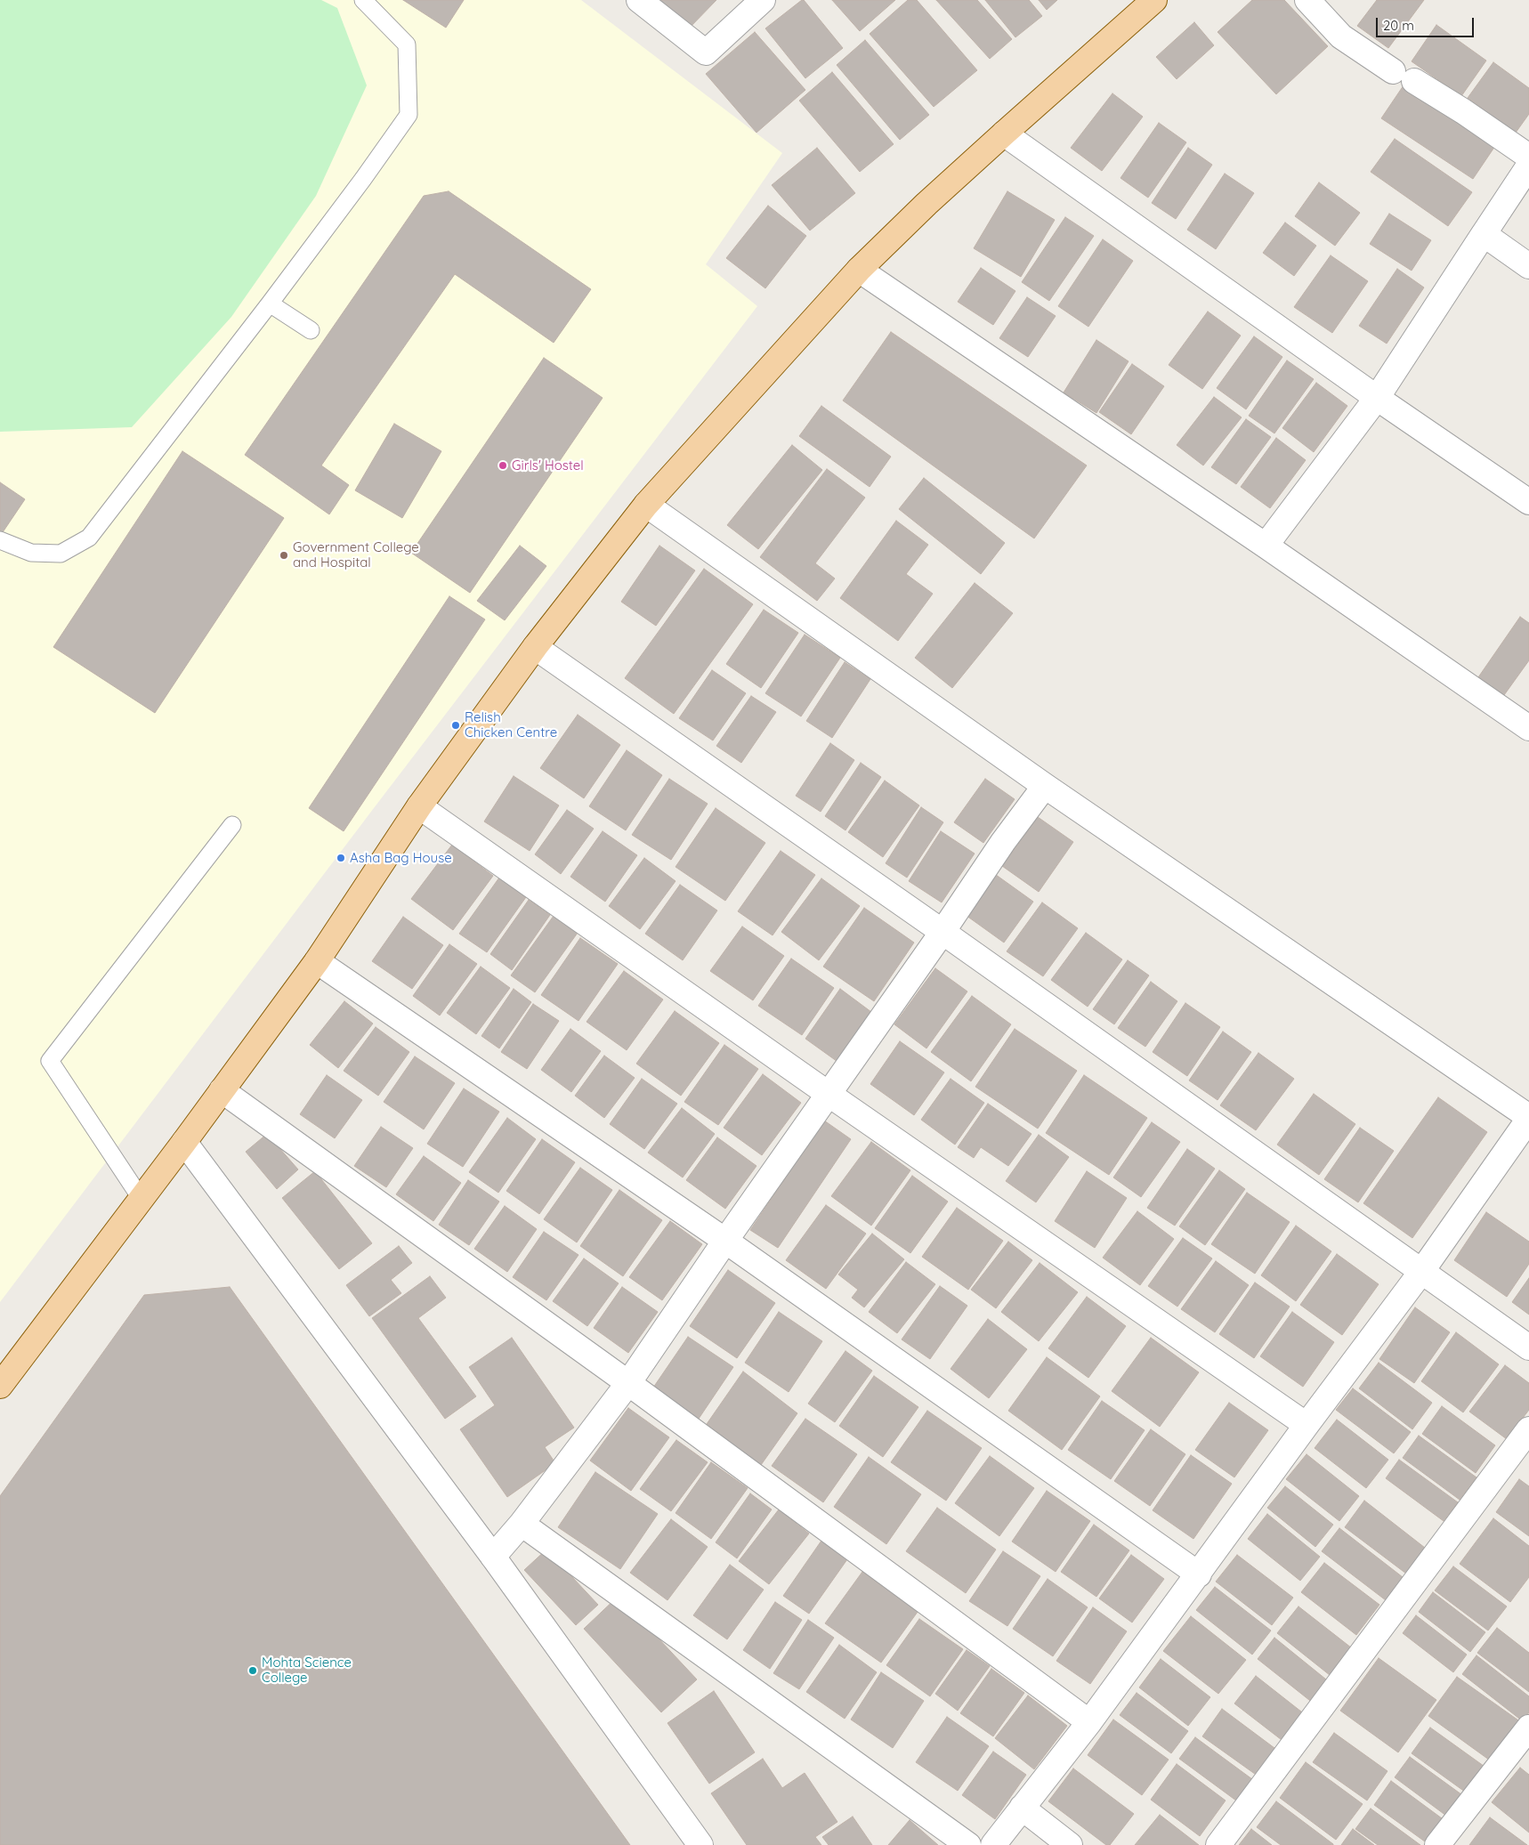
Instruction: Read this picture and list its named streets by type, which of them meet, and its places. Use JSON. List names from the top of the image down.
{
  "places": [
    "Girls' Hostel",
    "Government College and Hospital",
    "Relish Chicken Centre",
    "Asha Bag House",
    "Mohta Science College"
  ],
  "scale_bar": "20 m"
}
